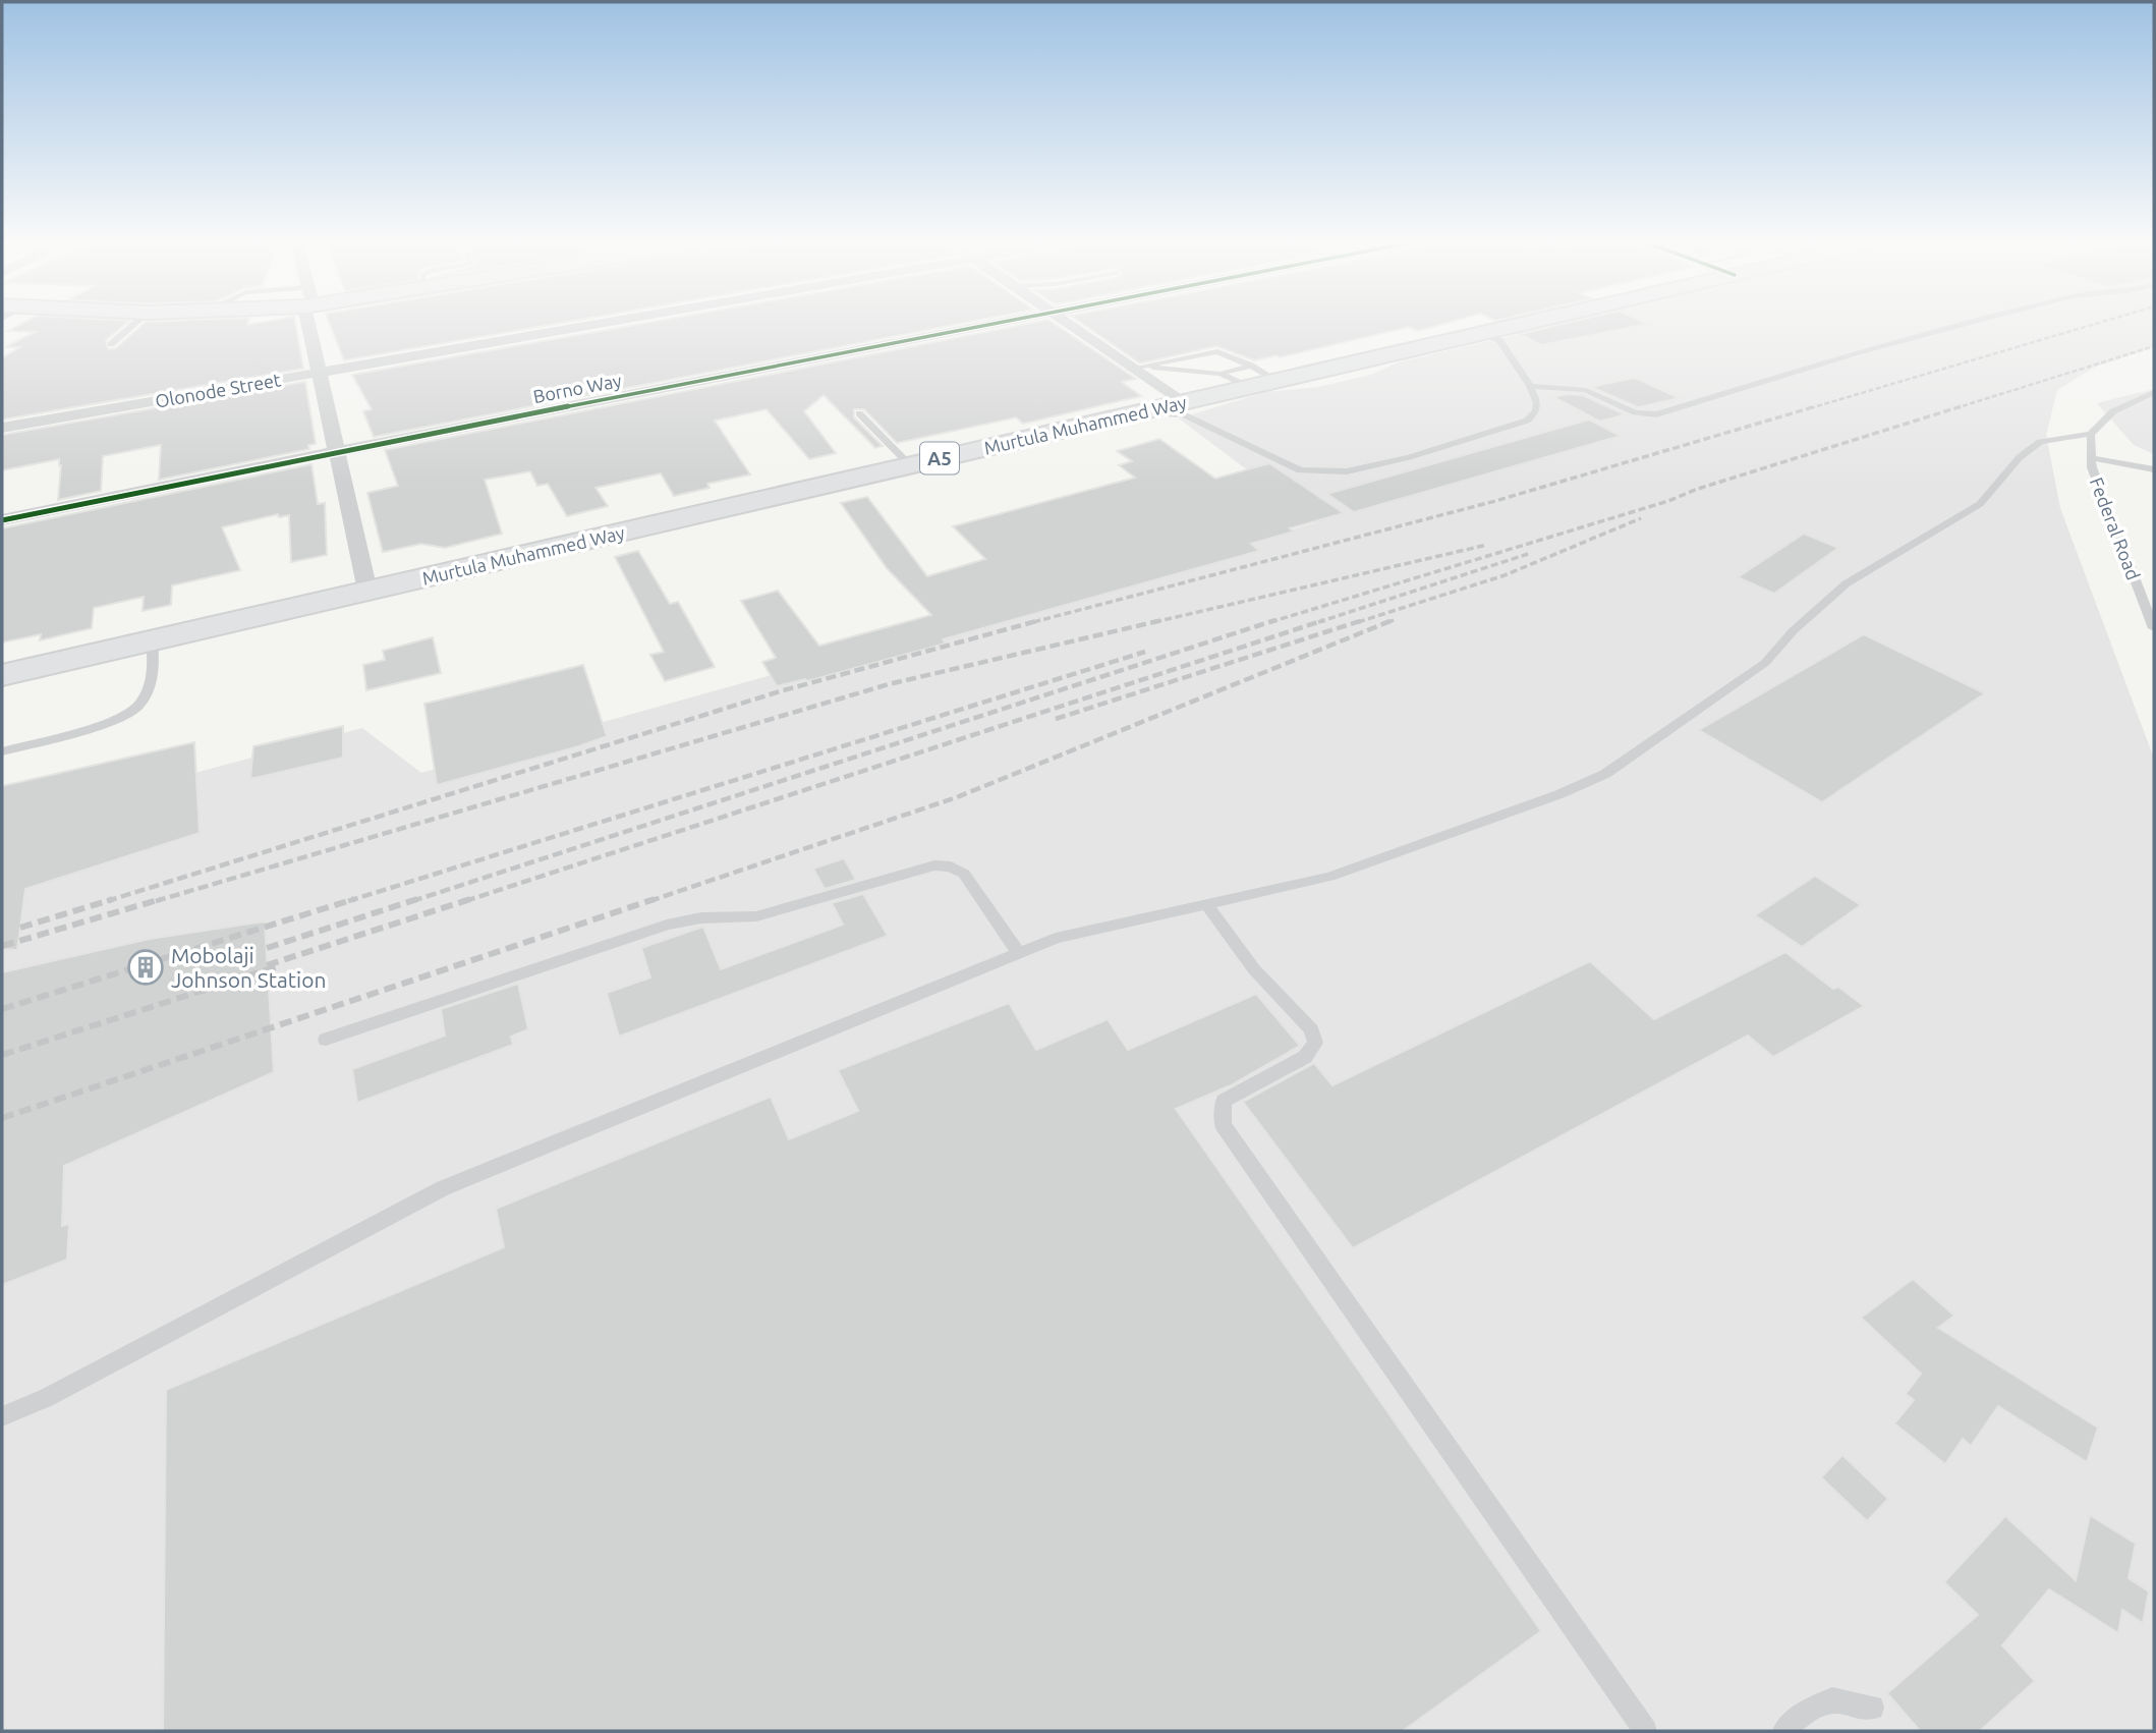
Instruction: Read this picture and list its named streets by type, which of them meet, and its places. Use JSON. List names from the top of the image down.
{
  "streets": {
    "main road": ["Murtula Muhammed Way", "A5"],
    "street": ["Borno Way", "Olonode Street"],
    "lane": ["Federal Road"]
  },
  "places": {
    "building": ["Mobolaji Johnson Station"]
  }
}
